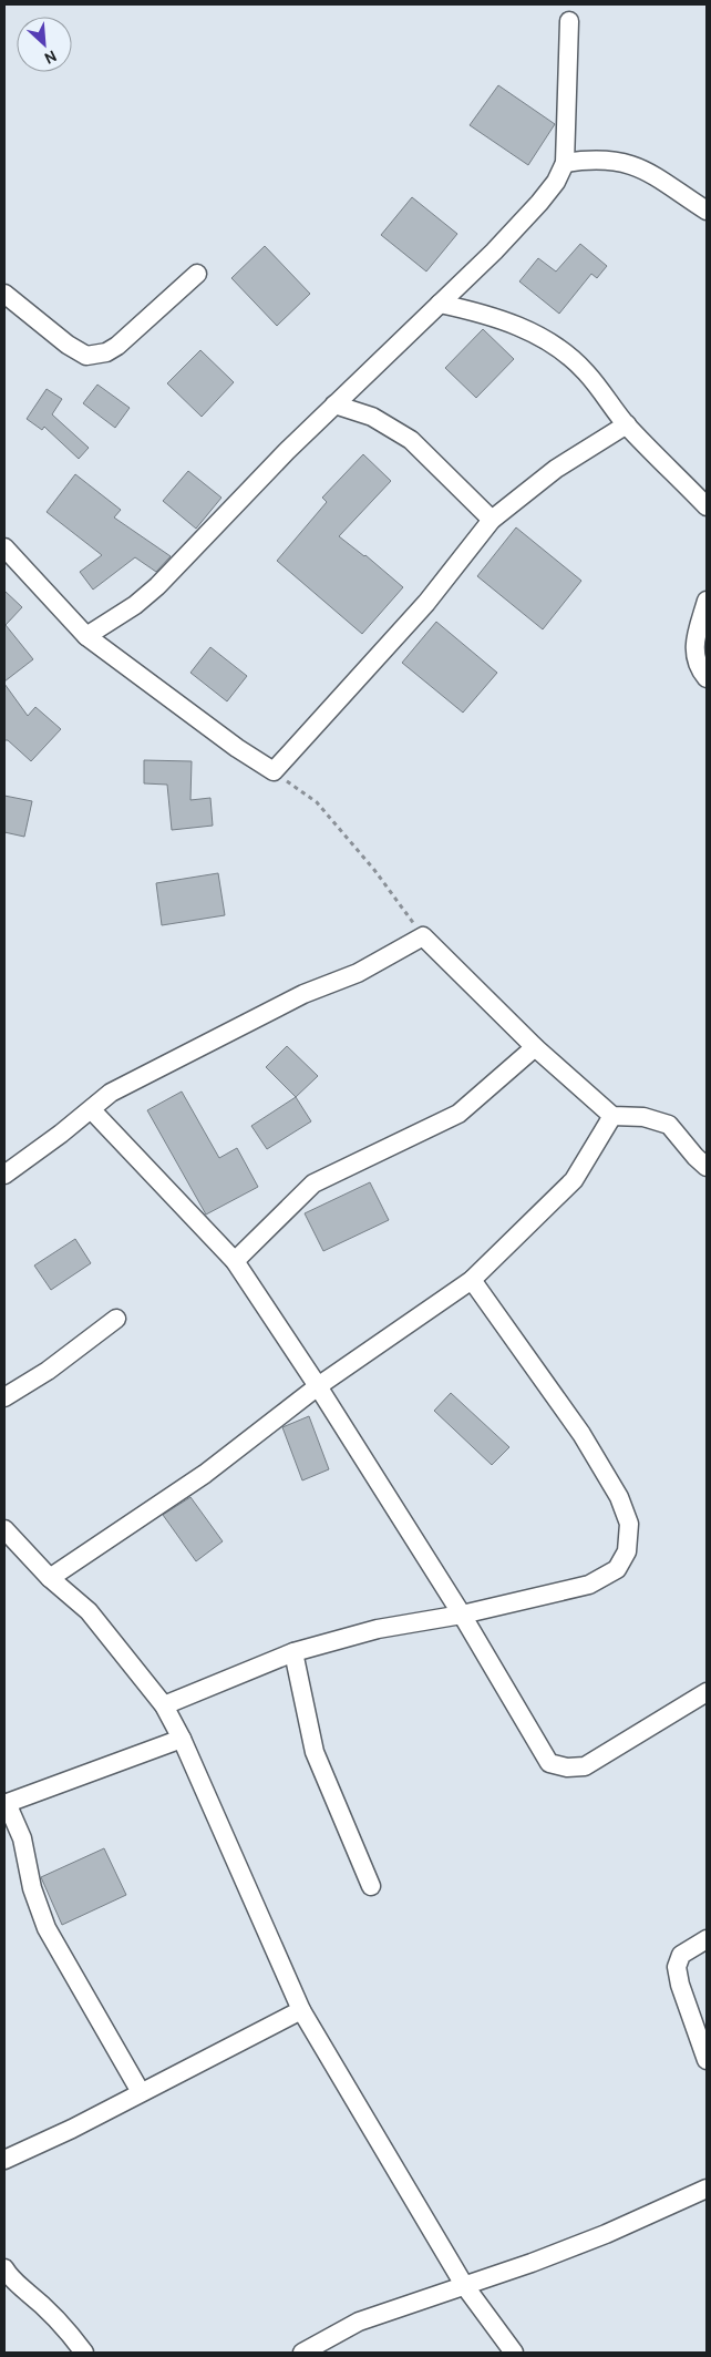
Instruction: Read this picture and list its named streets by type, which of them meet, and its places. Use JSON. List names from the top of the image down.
{
  "north": "bottom right"
}
